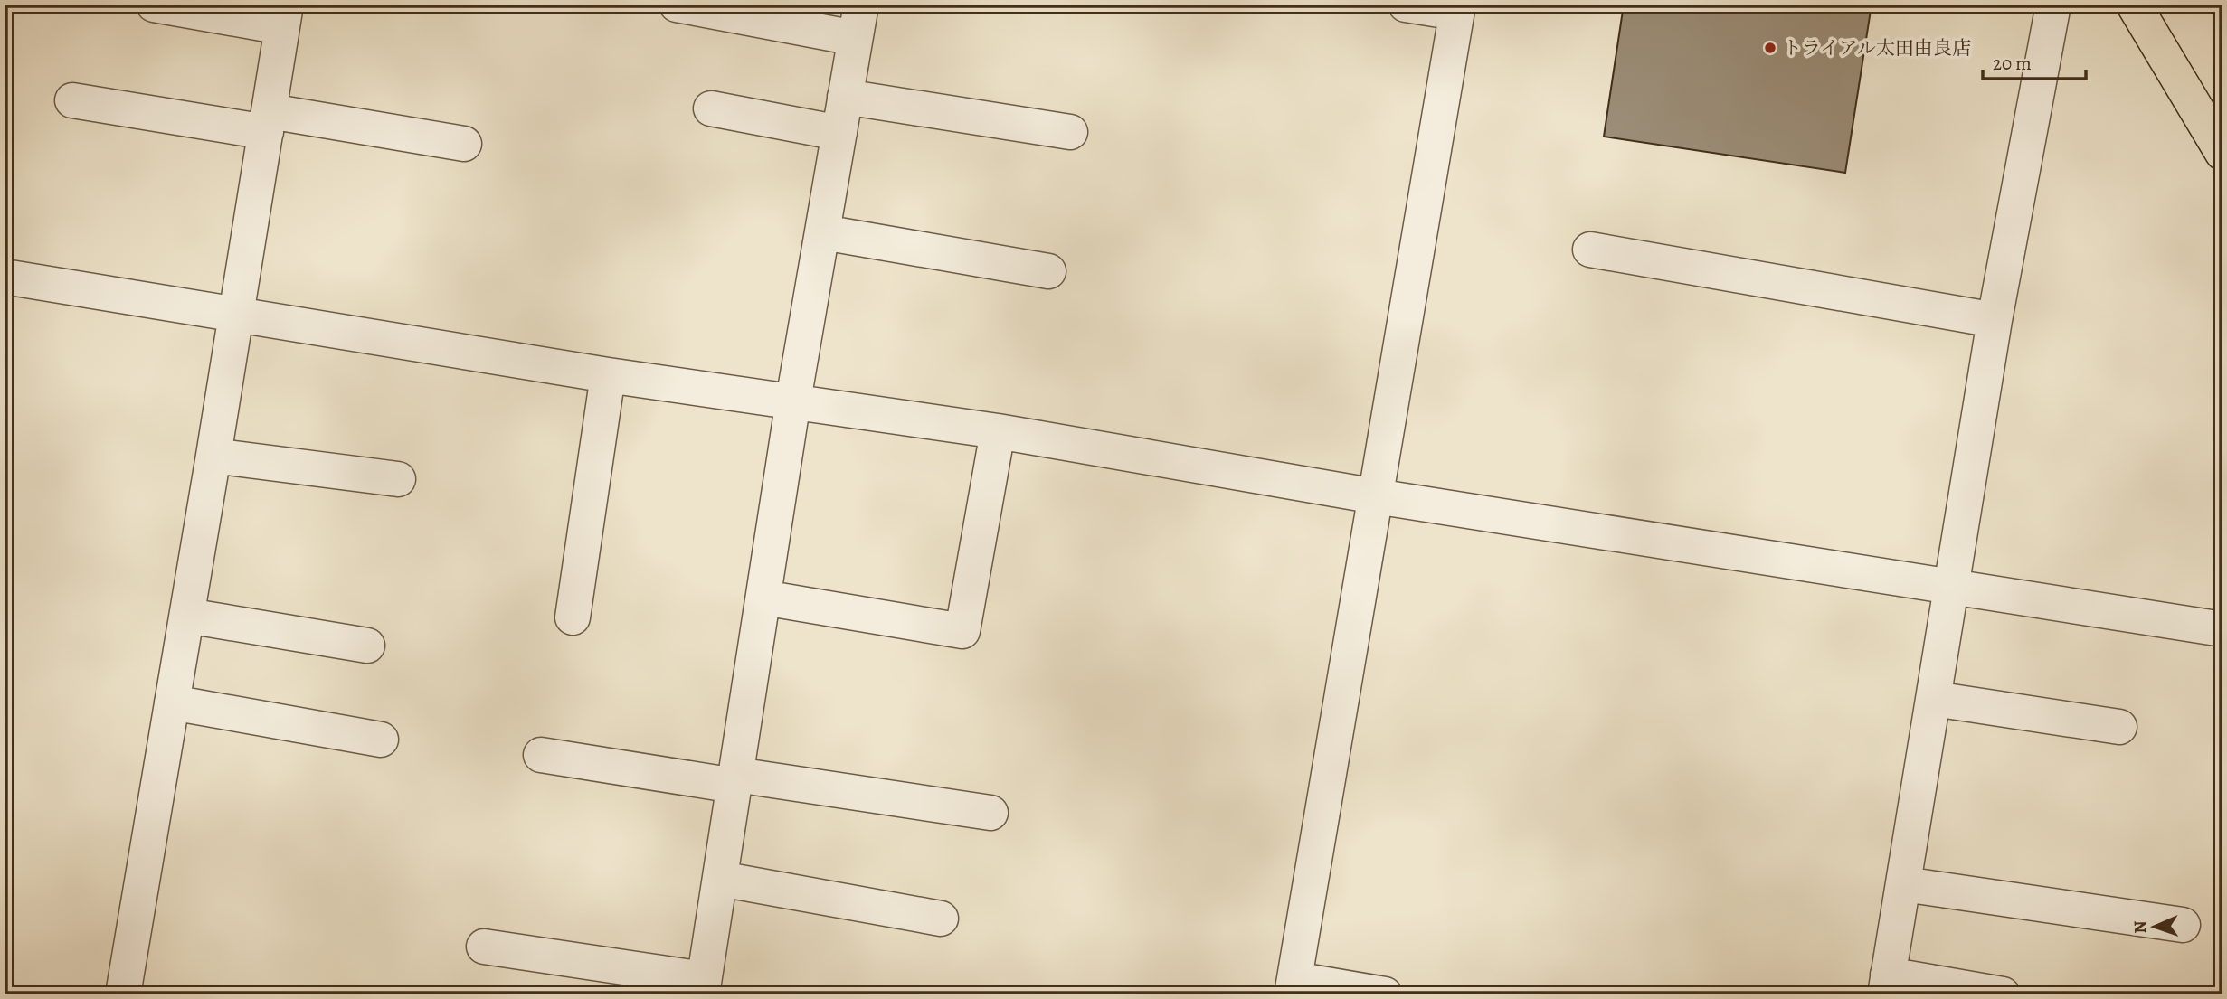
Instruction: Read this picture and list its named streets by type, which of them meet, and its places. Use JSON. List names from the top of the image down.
{
  "places": ["トライアル太田由良店"],
  "scale_bar": "20 m",
  "north": "left"
}
